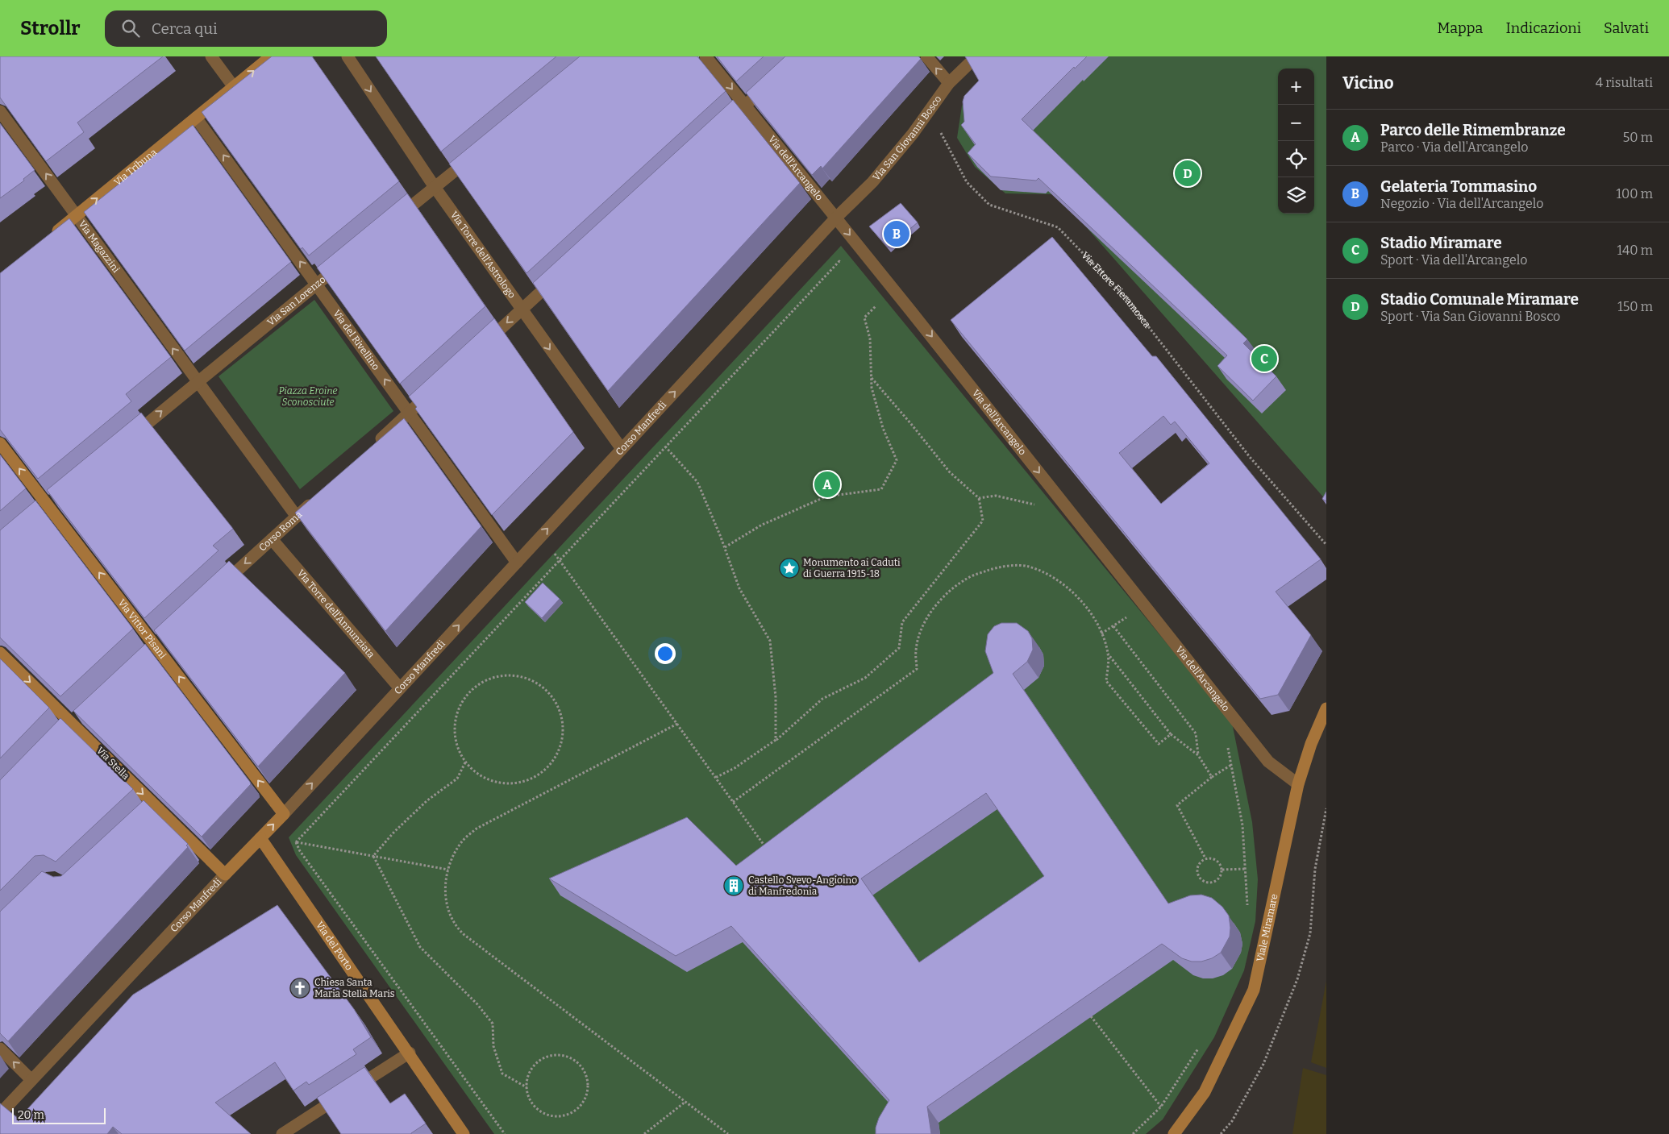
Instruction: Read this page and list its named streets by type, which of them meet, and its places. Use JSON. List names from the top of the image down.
{
  "streets": {
    "street": [
      "Via San Giovanni Bosco",
      "Via Tribuna",
      "Via dell'Arcangelo",
      "Via Magazzini",
      "Via Torre dell'Astrologo",
      "Via San Lorenzo",
      "Via del Rivellino",
      "Corso Manfredi",
      "Corso Roma",
      "Via Torre dell'Annunziata",
      "Via Vittor Pisani",
      "Via Stella",
      "Viale Miramare",
      "Via del Porto"
    ],
    "path": ["Via Ettore Fieramosca"]
  },
  "crossings": [
    ["Via San Giovanni Bosco", "Via dell'Arcangelo"],
    ["Via San Giovanni Bosco", "Corso Manfredi"],
    ["Via Tribuna", "Via Magazzini"],
    ["Via Tribuna", "Via del Rivellino"],
    ["Via dell'Arcangelo", "Corso Manfredi"],
    ["Via dell'Arcangelo", "Viale Miramare"],
    ["Via Magazzini", "Via San Lorenzo"],
    ["Via Torre dell'Astrologo", "Corso Manfredi"],
    ["Via San Lorenzo", "Via del Rivellino"],
    ["Via del Rivellino", "Corso Manfredi"],
    ["Corso Manfredi", "Via Torre dell'Annunziata"],
    ["Corso Manfredi", "Via Vittor Pisani"],
    ["Corso Manfredi", "Via Stella"],
    ["Corso Manfredi", "Via del Porto"],
    ["Corso Roma", "Via Torre dell'Annunziata"]
  ],
  "one_way": [
    "Via Tribuna",
    "Via dell'Arcangelo",
    "Via Magazzini",
    "Via Torre dell'Astrologo",
    "Via del Rivellino",
    "Corso Manfredi",
    "Corso Roma",
    "Via Vittor Pisani",
    "Via Stella"
  ],
  "parks": ["Piazza Eroine Sconosciute"],
  "places": {
    "place": ["Monumento ai Caduti di Guerra 1915-18"],
    "building": ["Castello Svevo-Angioino di Manfredonia"],
    "church": ["Chiesa Santa Maria Stella Maris"]
  },
  "scale_bar": "20 m",
  "page": {
    "header": "Strollr",
    "search": "Cerca qui",
    "nav": ["Mappa", "Indicazioni", "Salvati"],
    "heading": ["Vicino", "4 risultati"],
    "map_buttons": ["+", "−"],
    "list": [
      {
        "mark": "A",
        "name": "Parco delle Rimembranze",
        "note": "Parco · Via dell'Arcangelo",
        "value": "50 m"
      },
      {
        "mark": "B",
        "name": "Gelateria Tommasino",
        "note": "Negozio · Via dell'Arcangelo",
        "value": "100 m"
      },
      {
        "mark": "C",
        "name": "Stadio Miramare",
        "note": "Sport · Via dell'Arcangelo",
        "value": "140 m"
      },
      {
        "mark": "D",
        "name": "Stadio Comunale Miramare",
        "note": "Sport · Via San Giovanni Bosco",
        "value": "150 m"
      }
    ],
    "pins": [
      "D",
      "B",
      "C",
      "A"
    ],
    "scale": "20 m"
  }
}
